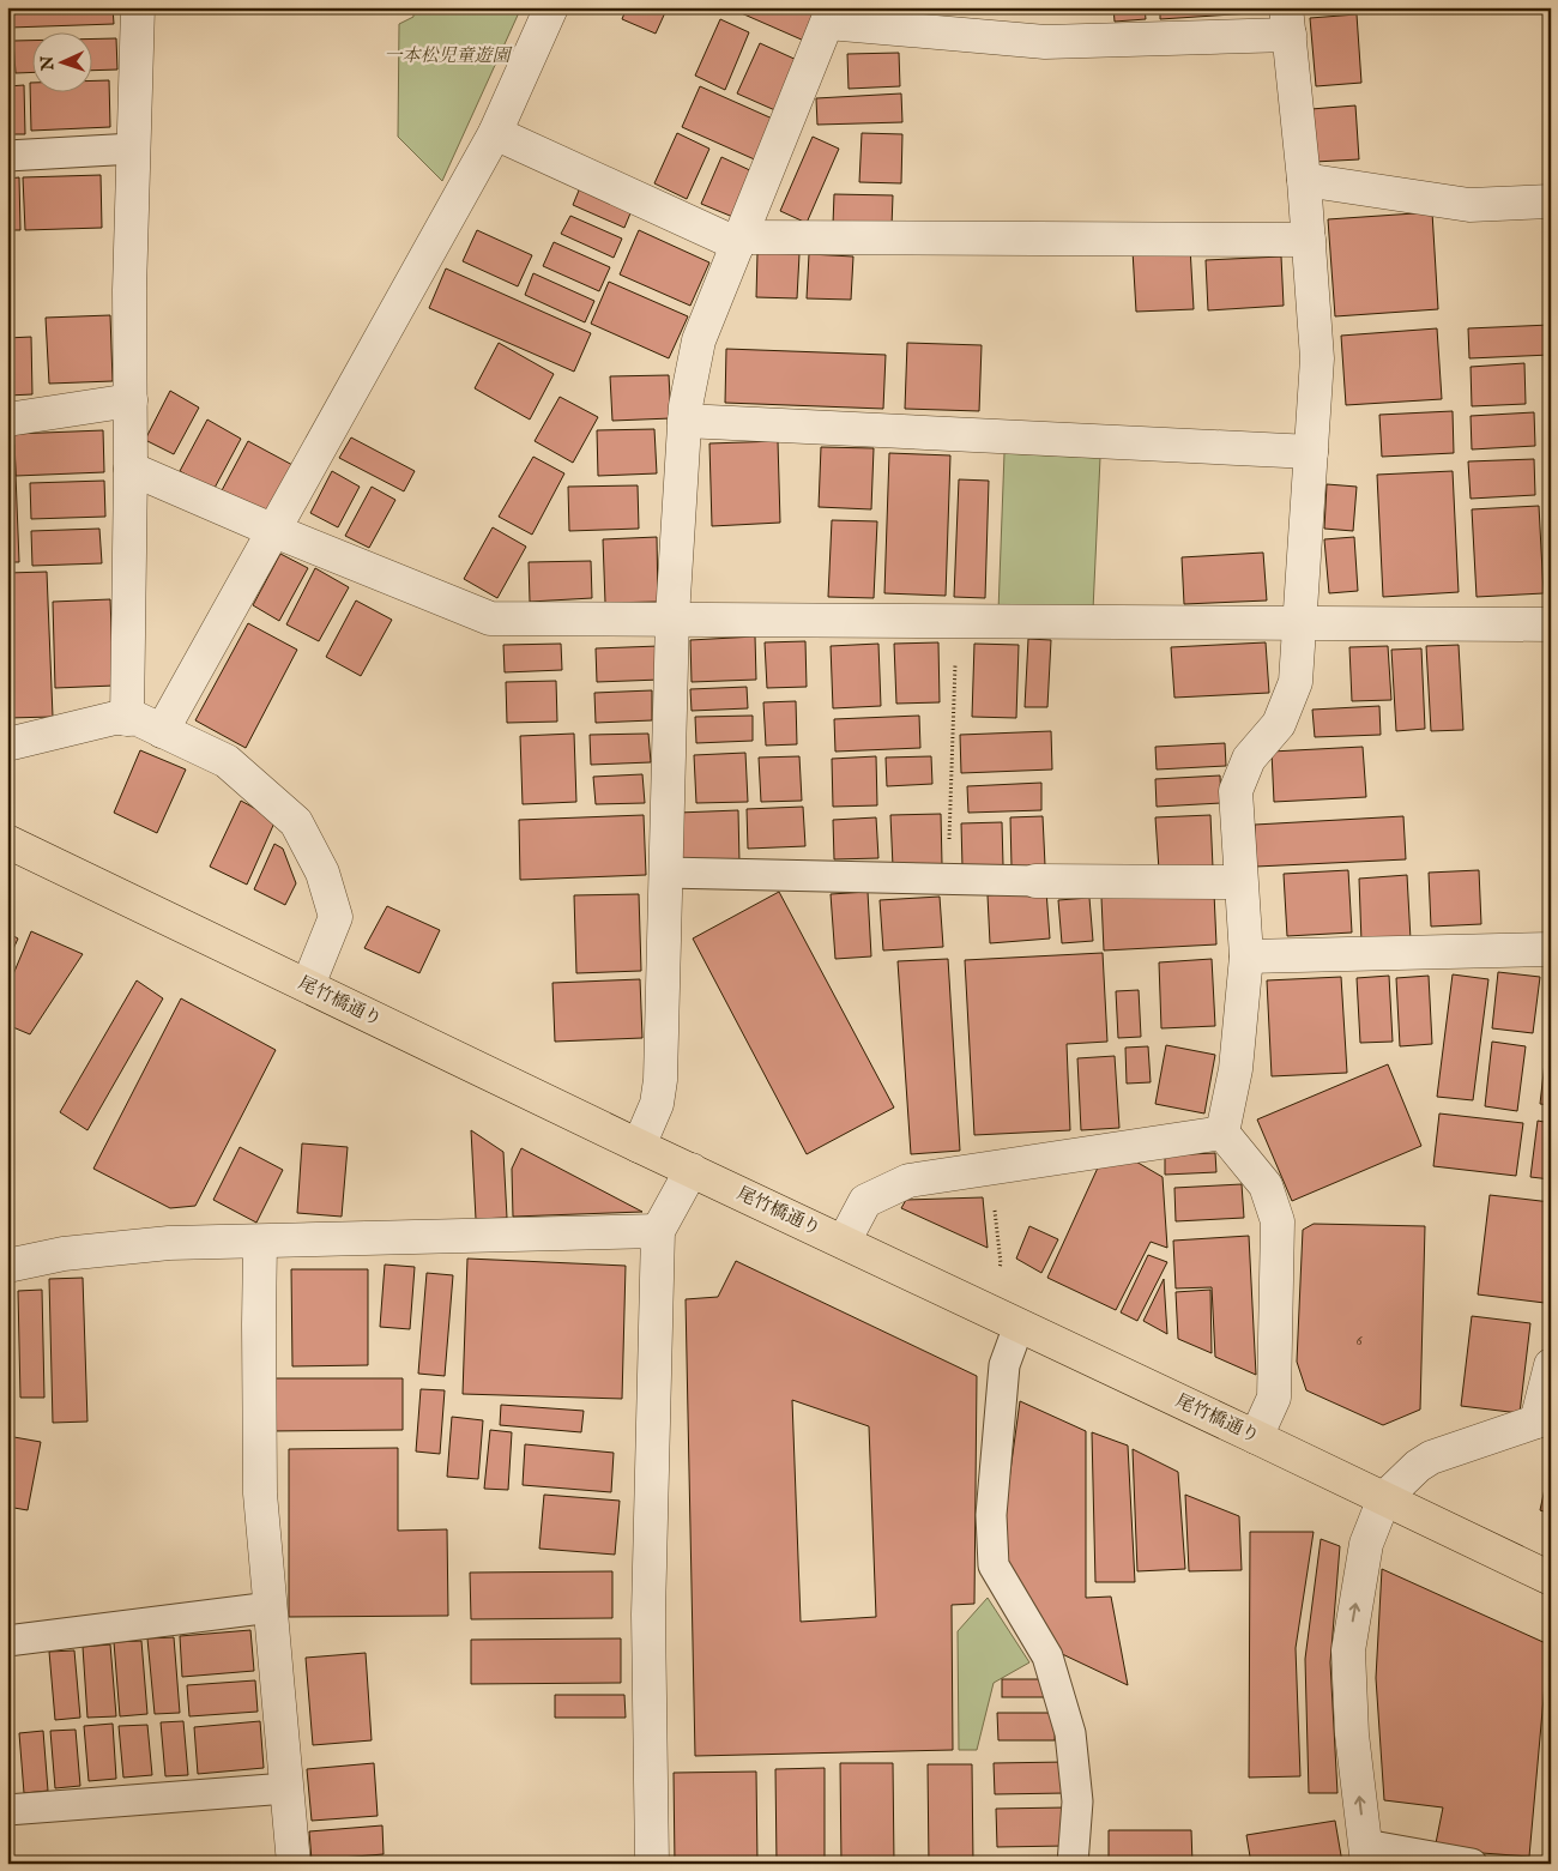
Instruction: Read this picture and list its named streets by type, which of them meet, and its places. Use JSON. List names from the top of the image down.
{
  "streets": {
    "main road": ["尾竹橋通り"]
  },
  "parks": ["一本松児童遊園"],
  "house_numbers": ["6"],
  "north": "left"
}
